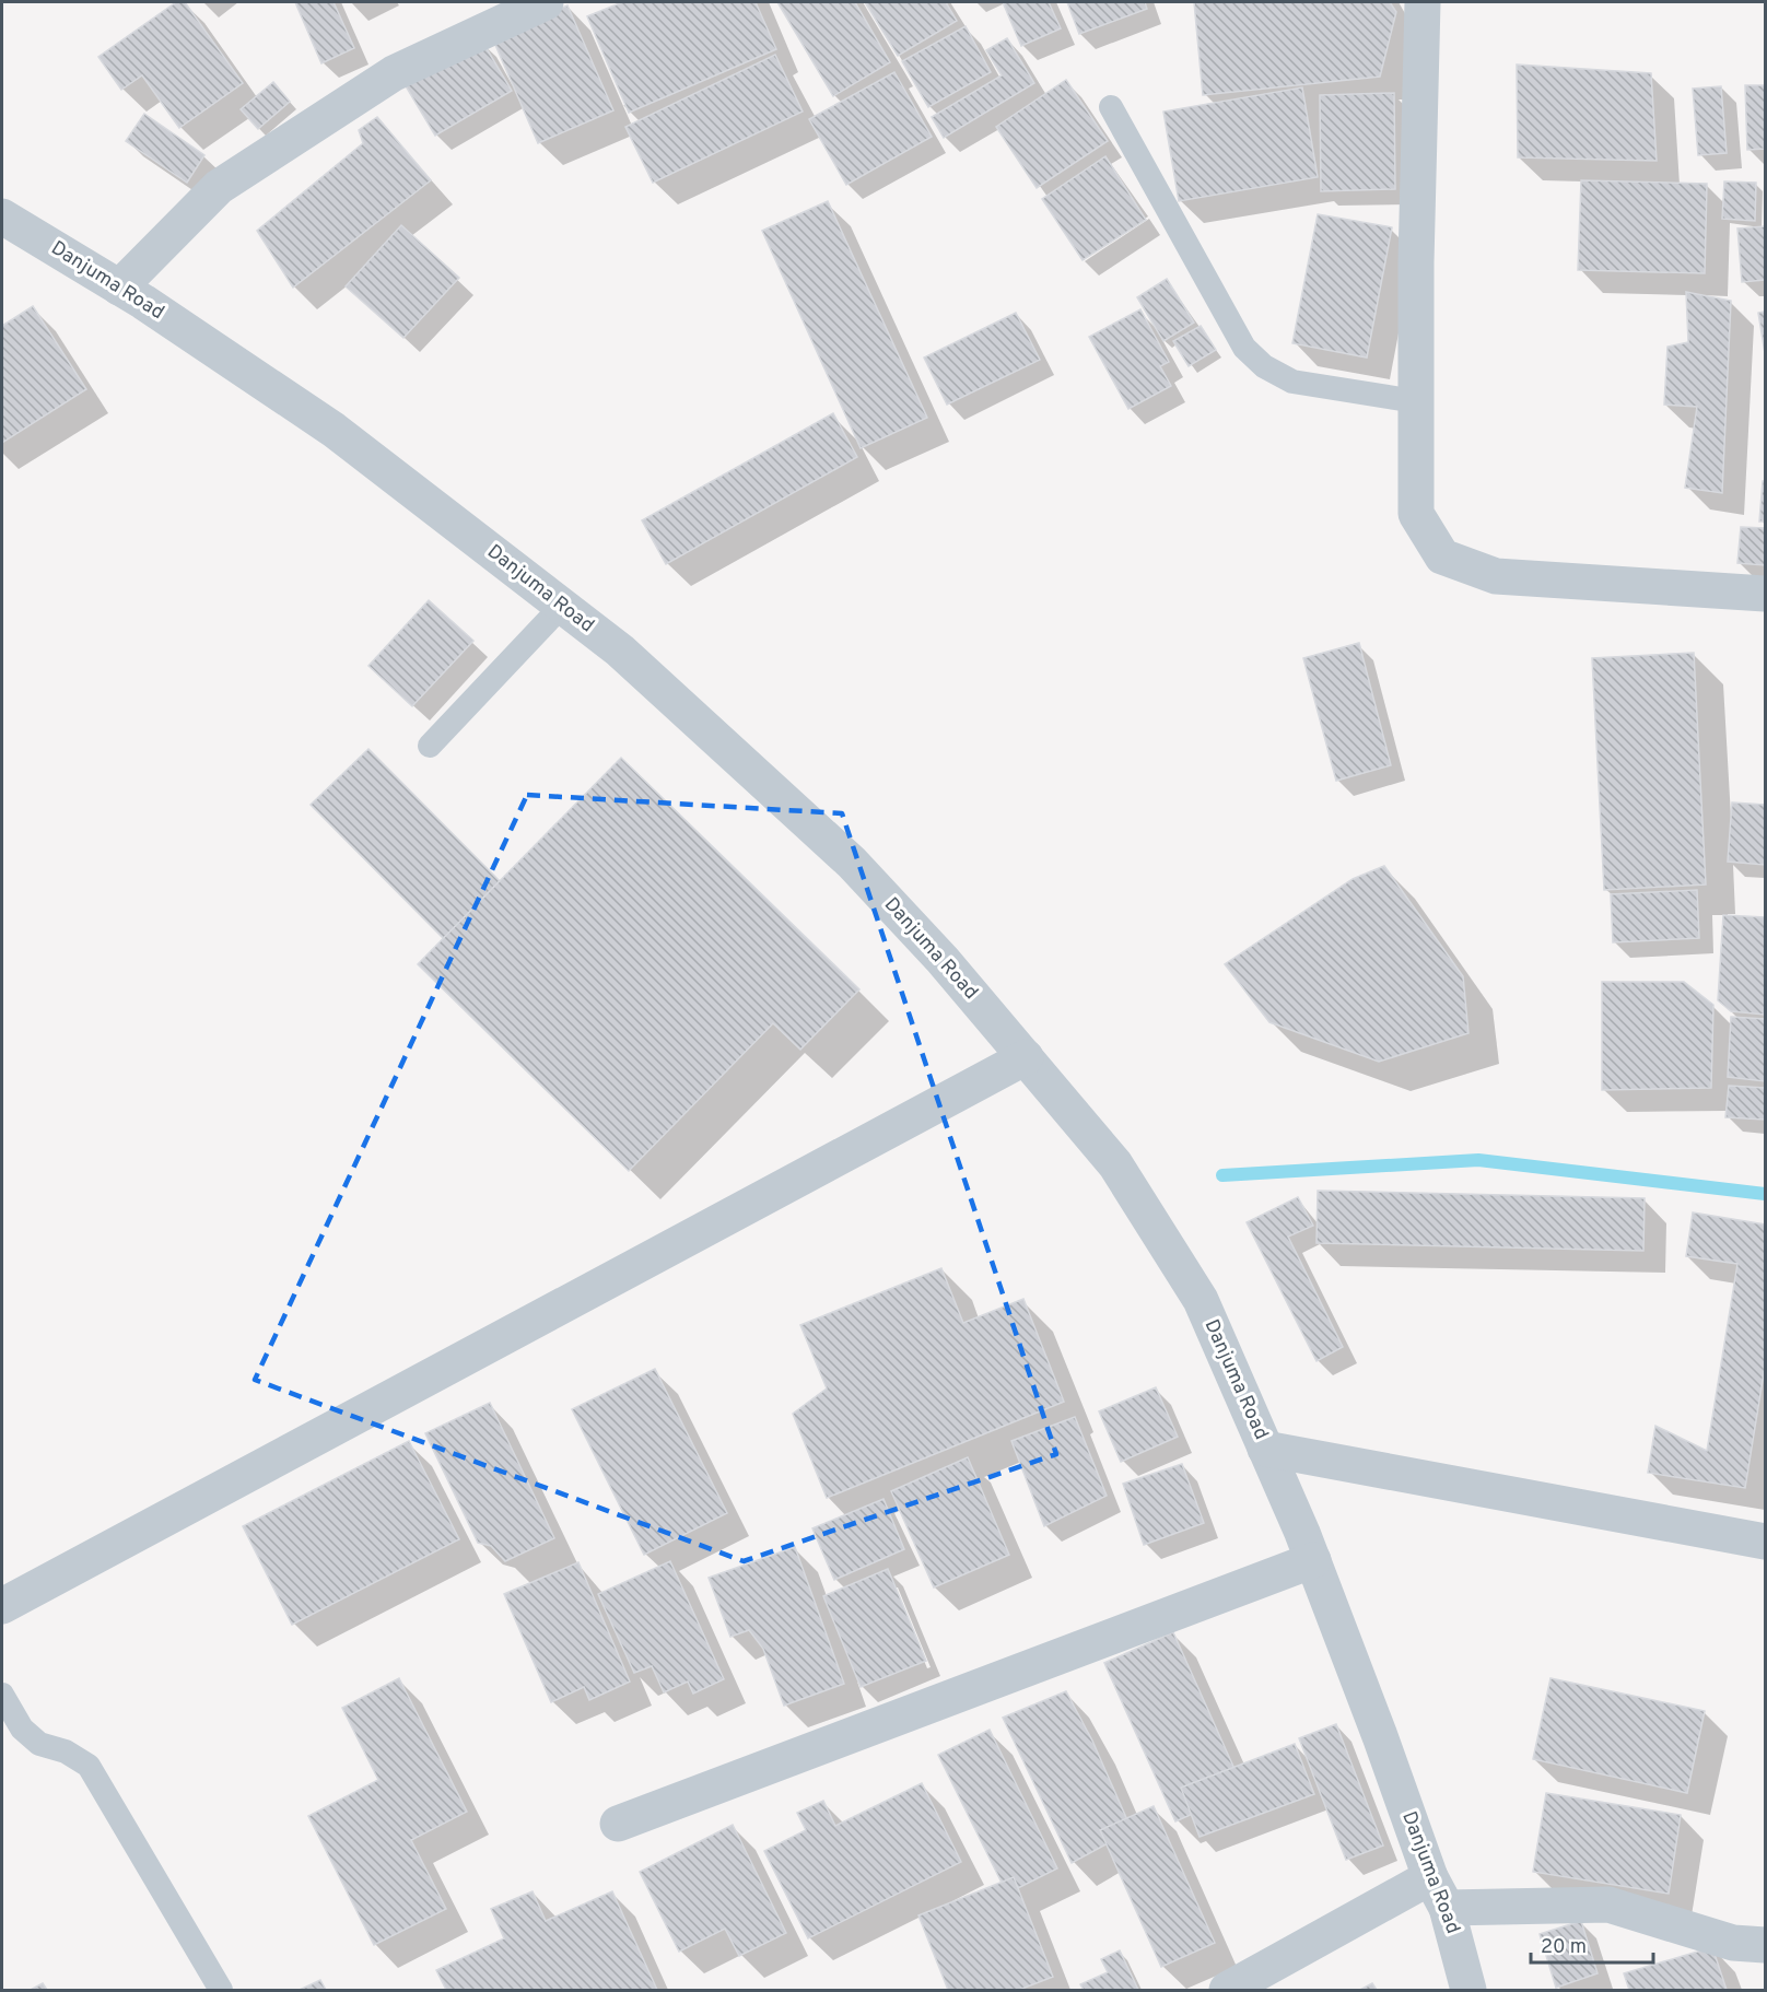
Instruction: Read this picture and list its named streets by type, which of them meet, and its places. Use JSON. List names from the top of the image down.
{
  "streets": {
    "street": ["Danjuma Road"]
  },
  "scale_bar": "20 m"
}
